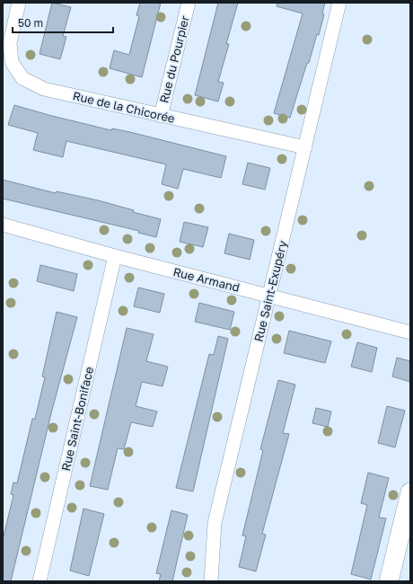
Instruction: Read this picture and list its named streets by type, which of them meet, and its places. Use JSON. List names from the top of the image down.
{
  "streets": {
    "street": [
      "Rue du Pourpier",
      "Rue de la Chicorée",
      "Rue Armand",
      "Rue Saint-Exupéry",
      "Rue Saint-Boniface"
    ]
  },
  "crossings": [
    ["Rue du Pourpier", "Rue de la Chicorée"],
    ["Rue de la Chicorée", "Rue Saint-Exupéry"],
    ["Rue Armand", "Rue Saint-Exupéry"],
    ["Rue Armand", "Rue Saint-Boniface"]
  ],
  "scale_bar": "50 m"
}
